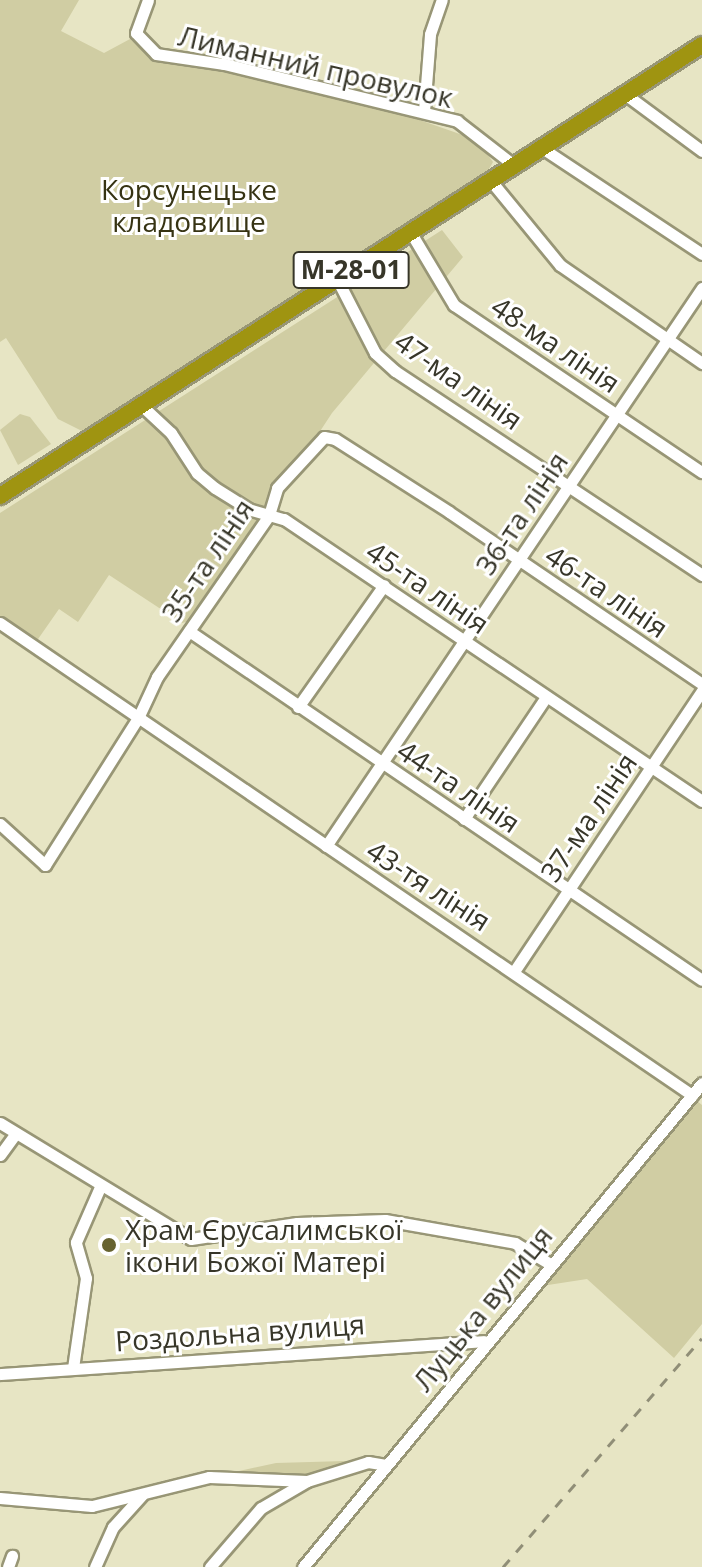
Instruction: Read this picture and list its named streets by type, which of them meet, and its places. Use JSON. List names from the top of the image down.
{
  "streets": {
    "highway": ["М-28-01"],
    "street": [
      "Лиманний провулок",
      "48-ма лінія",
      "47-ма лінія",
      "36-та лінія",
      "35-та лінія",
      "45-та лінія",
      "46-та лінія",
      "44-та лінія",
      "37-ма лінія",
      "43-тя лінія",
      "Луцька вулиця",
      "Роздольна вулиця"
    ]
  },
  "crossings": [
    ["Лиманний провулок", "М-28-01"],
    ["М-28-01", "48-ма лінія"],
    ["М-28-01", "47-ма лінія"],
    ["М-28-01", "45-та лінія"],
    ["48-ма лінія", "36-та лінія"],
    ["47-ма лінія", "36-та лінія"],
    ["36-та лінія", "45-та лінія"],
    ["36-та лінія", "46-та лінія"],
    ["36-та лінія", "44-та лінія"],
    ["36-та лінія", "43-тя лінія"],
    ["35-та лінія", "45-та лінія"],
    ["35-та лінія", "46-та лінія"],
    ["35-та лінія", "44-та лінія"],
    ["35-та лінія", "43-тя лінія"],
    ["45-та лінія", "37-ма лінія"],
    ["44-та лінія", "37-ма лінія"],
    ["37-ма лінія", "43-тя лінія"],
    ["43-тя лінія", "Луцька вулиця"],
    ["Луцька вулиця", "Роздольна вулиця"]
  ],
  "parks": ["Корсунецьке кладовище"],
  "places": ["Храм Єрусалимської ікони Божої Матері"]
}
